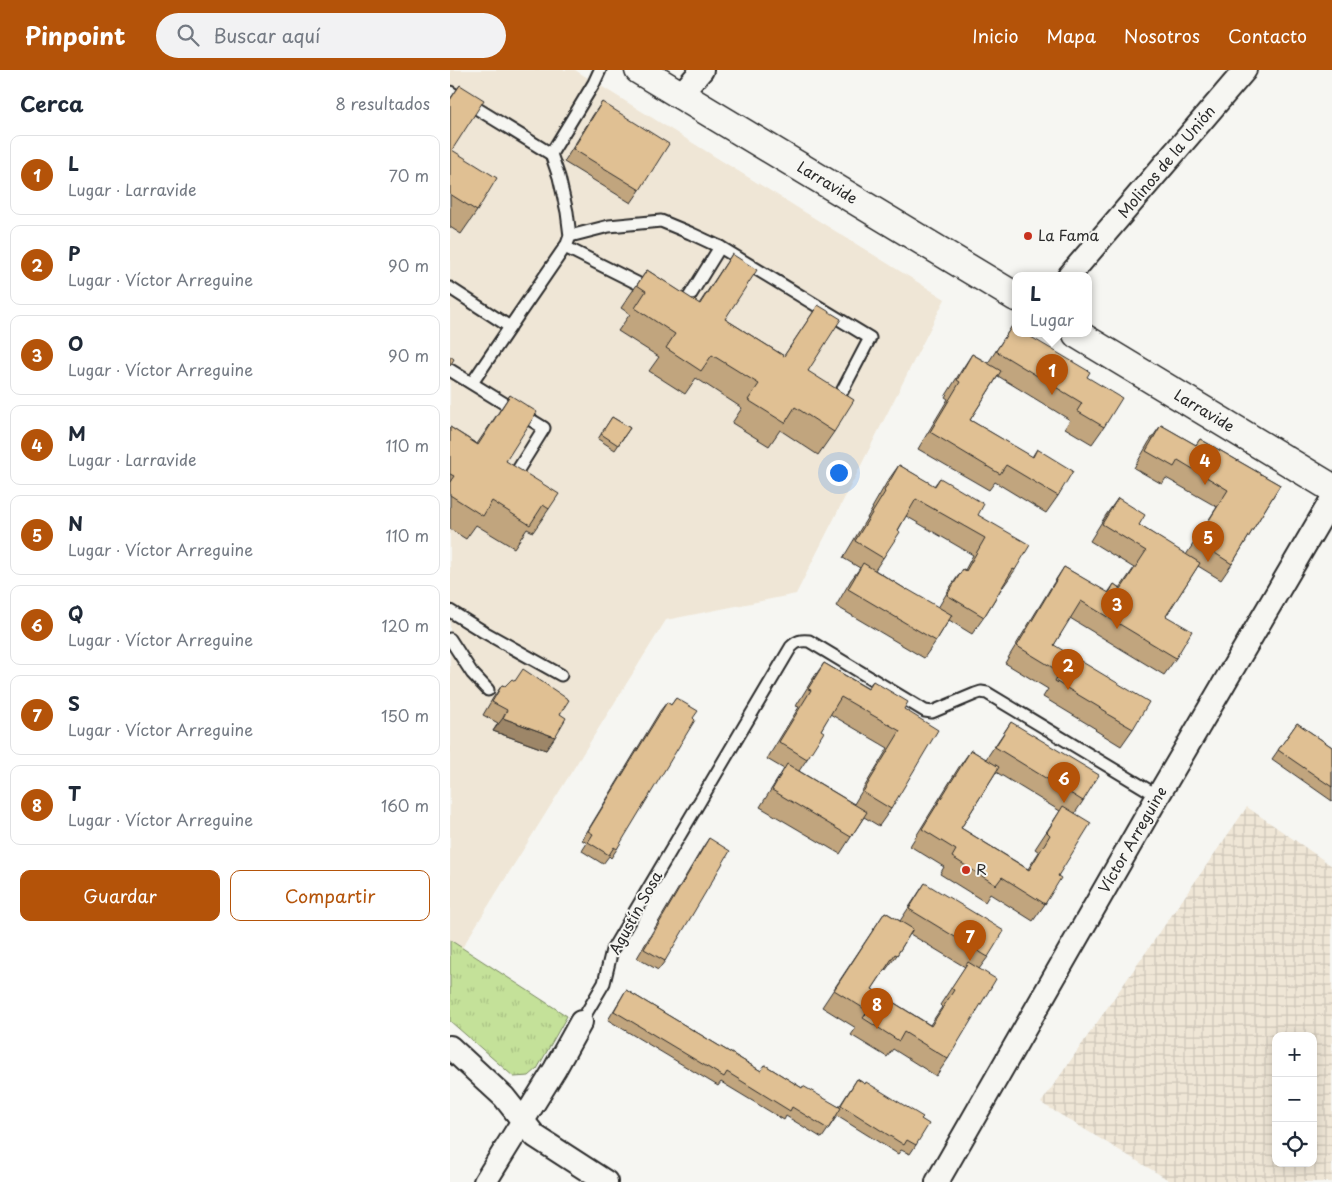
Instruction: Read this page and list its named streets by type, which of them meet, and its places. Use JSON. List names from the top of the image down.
{
  "streets": {
    "street": [
      "Molinos de la Unión",
      "Larravide",
      "Víctor Arreguine",
      "Agustín Sosa"
    ]
  },
  "crossings": [
    ["Víctor Arreguine", "Agustín Sosa"]
  ],
  "places": ["La Fama", "R"],
  "page": {
    "header": "Pinpoint",
    "search": "Buscar aquí",
    "nav": [
      "Inicio",
      "Mapa",
      "Nosotros",
      "Contacto"
    ],
    "heading": ["Cerca", "8 resultados"],
    "list": [
      {
        "mark": "1",
        "name": "L",
        "note": "Lugar · Larravide",
        "value": "70 m"
      },
      {
        "mark": "2",
        "name": "P",
        "note": "Lugar · Víctor Arreguine",
        "value": "90 m"
      },
      {
        "mark": "3",
        "name": "O",
        "note": "Lugar · Víctor Arreguine",
        "value": "90 m"
      },
      {
        "mark": "4",
        "name": "M",
        "note": "Lugar · Larravide",
        "value": "110 m"
      },
      {
        "mark": "5",
        "name": "N",
        "note": "Lugar · Víctor Arreguine",
        "value": "110 m"
      },
      {
        "mark": "6",
        "name": "Q",
        "note": "Lugar · Víctor Arreguine",
        "value": "120 m"
      },
      {
        "mark": "7",
        "name": "S",
        "note": "Lugar · Víctor Arreguine",
        "value": "150 m"
      },
      {
        "mark": "8",
        "name": "T",
        "note": "Lugar · Víctor Arreguine",
        "value": "160 m"
      }
    ],
    "popup": ["L", "Lugar"],
    "pins": [
      "1",
      "4",
      "5",
      "3",
      "2",
      "6",
      "7",
      "8"
    ],
    "buttons": ["Guardar", "Compartir"],
    "map_buttons": ["+", "−"]
  }
}
